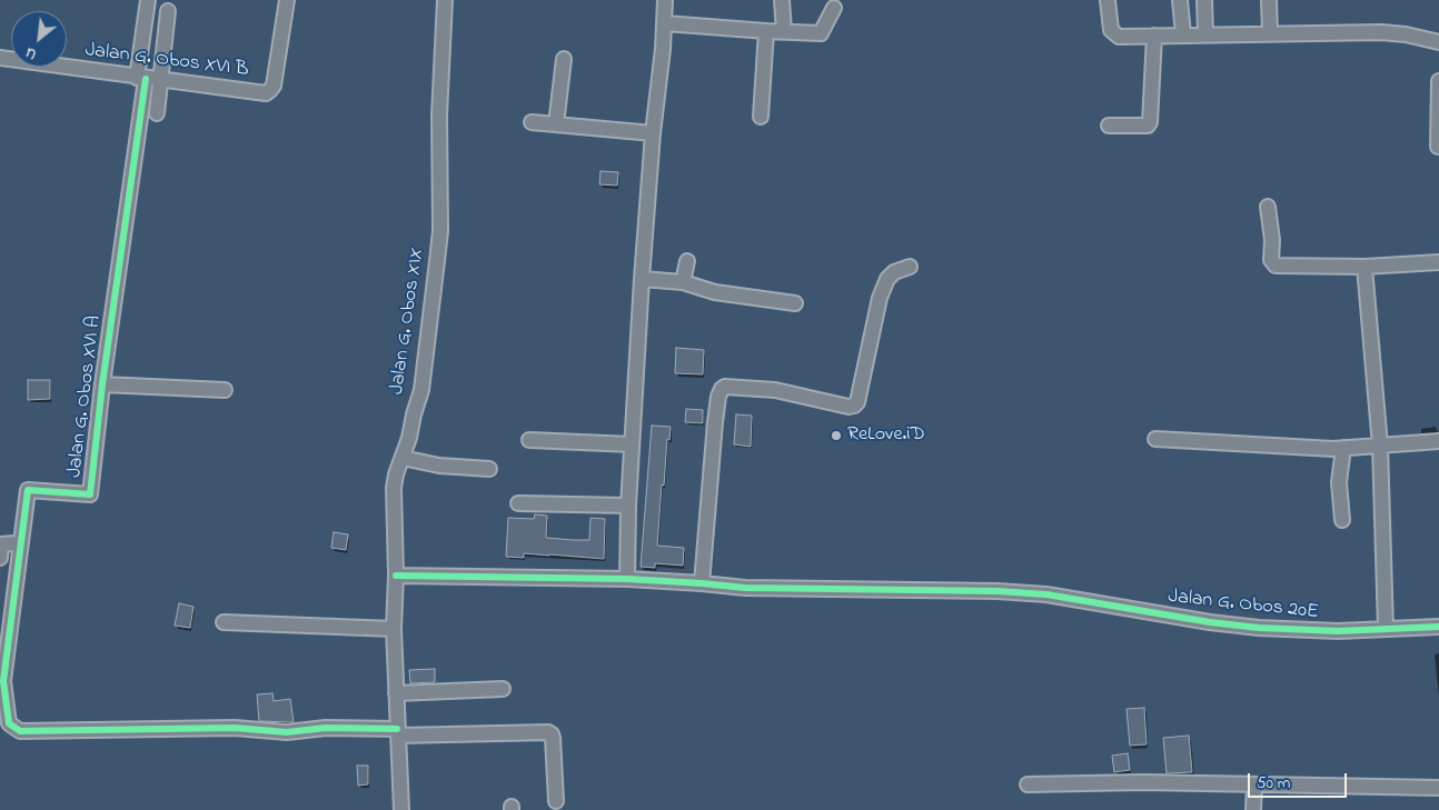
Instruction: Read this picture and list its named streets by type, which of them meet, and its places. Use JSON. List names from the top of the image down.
{
  "streets": {
    "street": [
      "Jalan G. Obos XVI B",
      "Jalan G. Obos XIX",
      "Jalan G. Obos XVI A",
      "Jalan G. Obos 20E"
    ]
  },
  "crossings": [
    ["Jalan G. Obos XVI B", "Jalan G. Obos XVI A"],
    ["Jalan G. Obos XIX", "Jalan G. Obos 20E"]
  ],
  "places": ["ReLove.iD"],
  "scale_bar": "50 m",
  "north": "bottom left"
}
